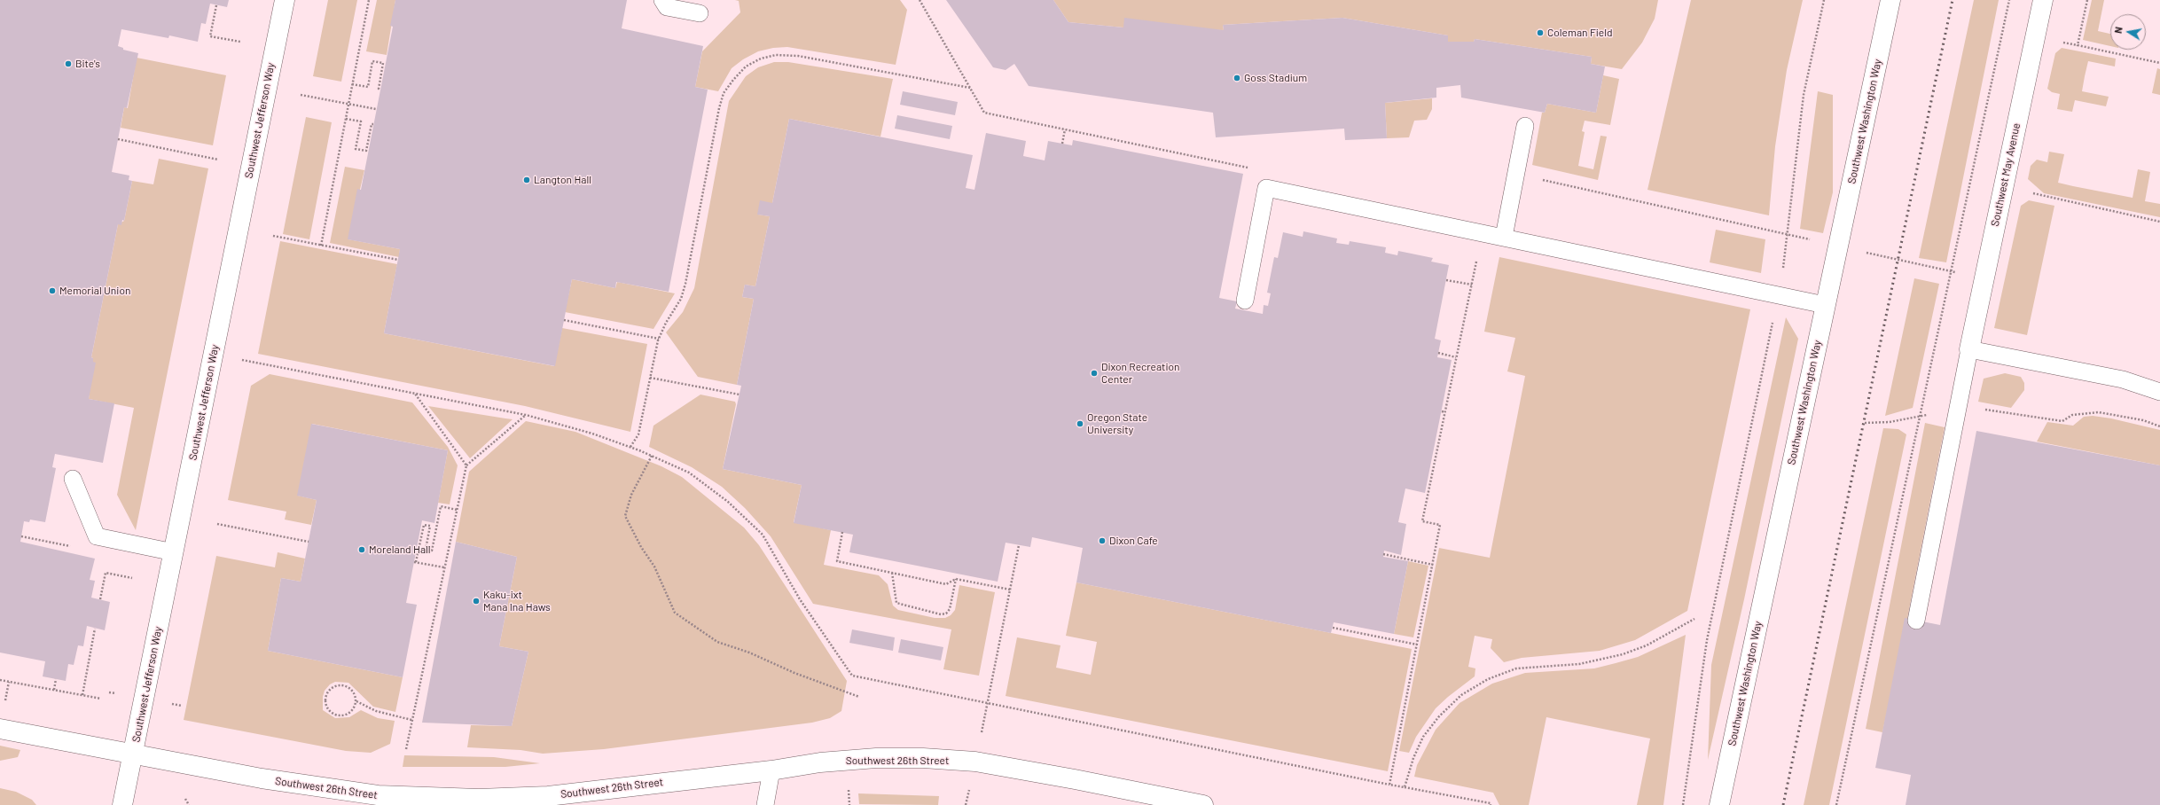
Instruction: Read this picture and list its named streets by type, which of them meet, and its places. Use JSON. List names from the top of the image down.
{
  "streets": {
    "street": [
      "Southwest Jefferson Way",
      "Southwest Washington Way",
      "Southwest May Avenue",
      "Southwest 26th Street"
    ]
  },
  "crossings": [
    ["Southwest Jefferson Way", "Southwest 26th Street"]
  ],
  "places": [
    "Coleman Field",
    "Bite's",
    "Goss Stadium",
    "Langton Hall",
    "Memorial Union",
    "Dixon Recreation Center",
    "Oregon State University",
    "Dixon Cafe",
    "Moreland Hall",
    "Kaku-ixt Mana Ina Haws"
  ],
  "north": "left"
}
